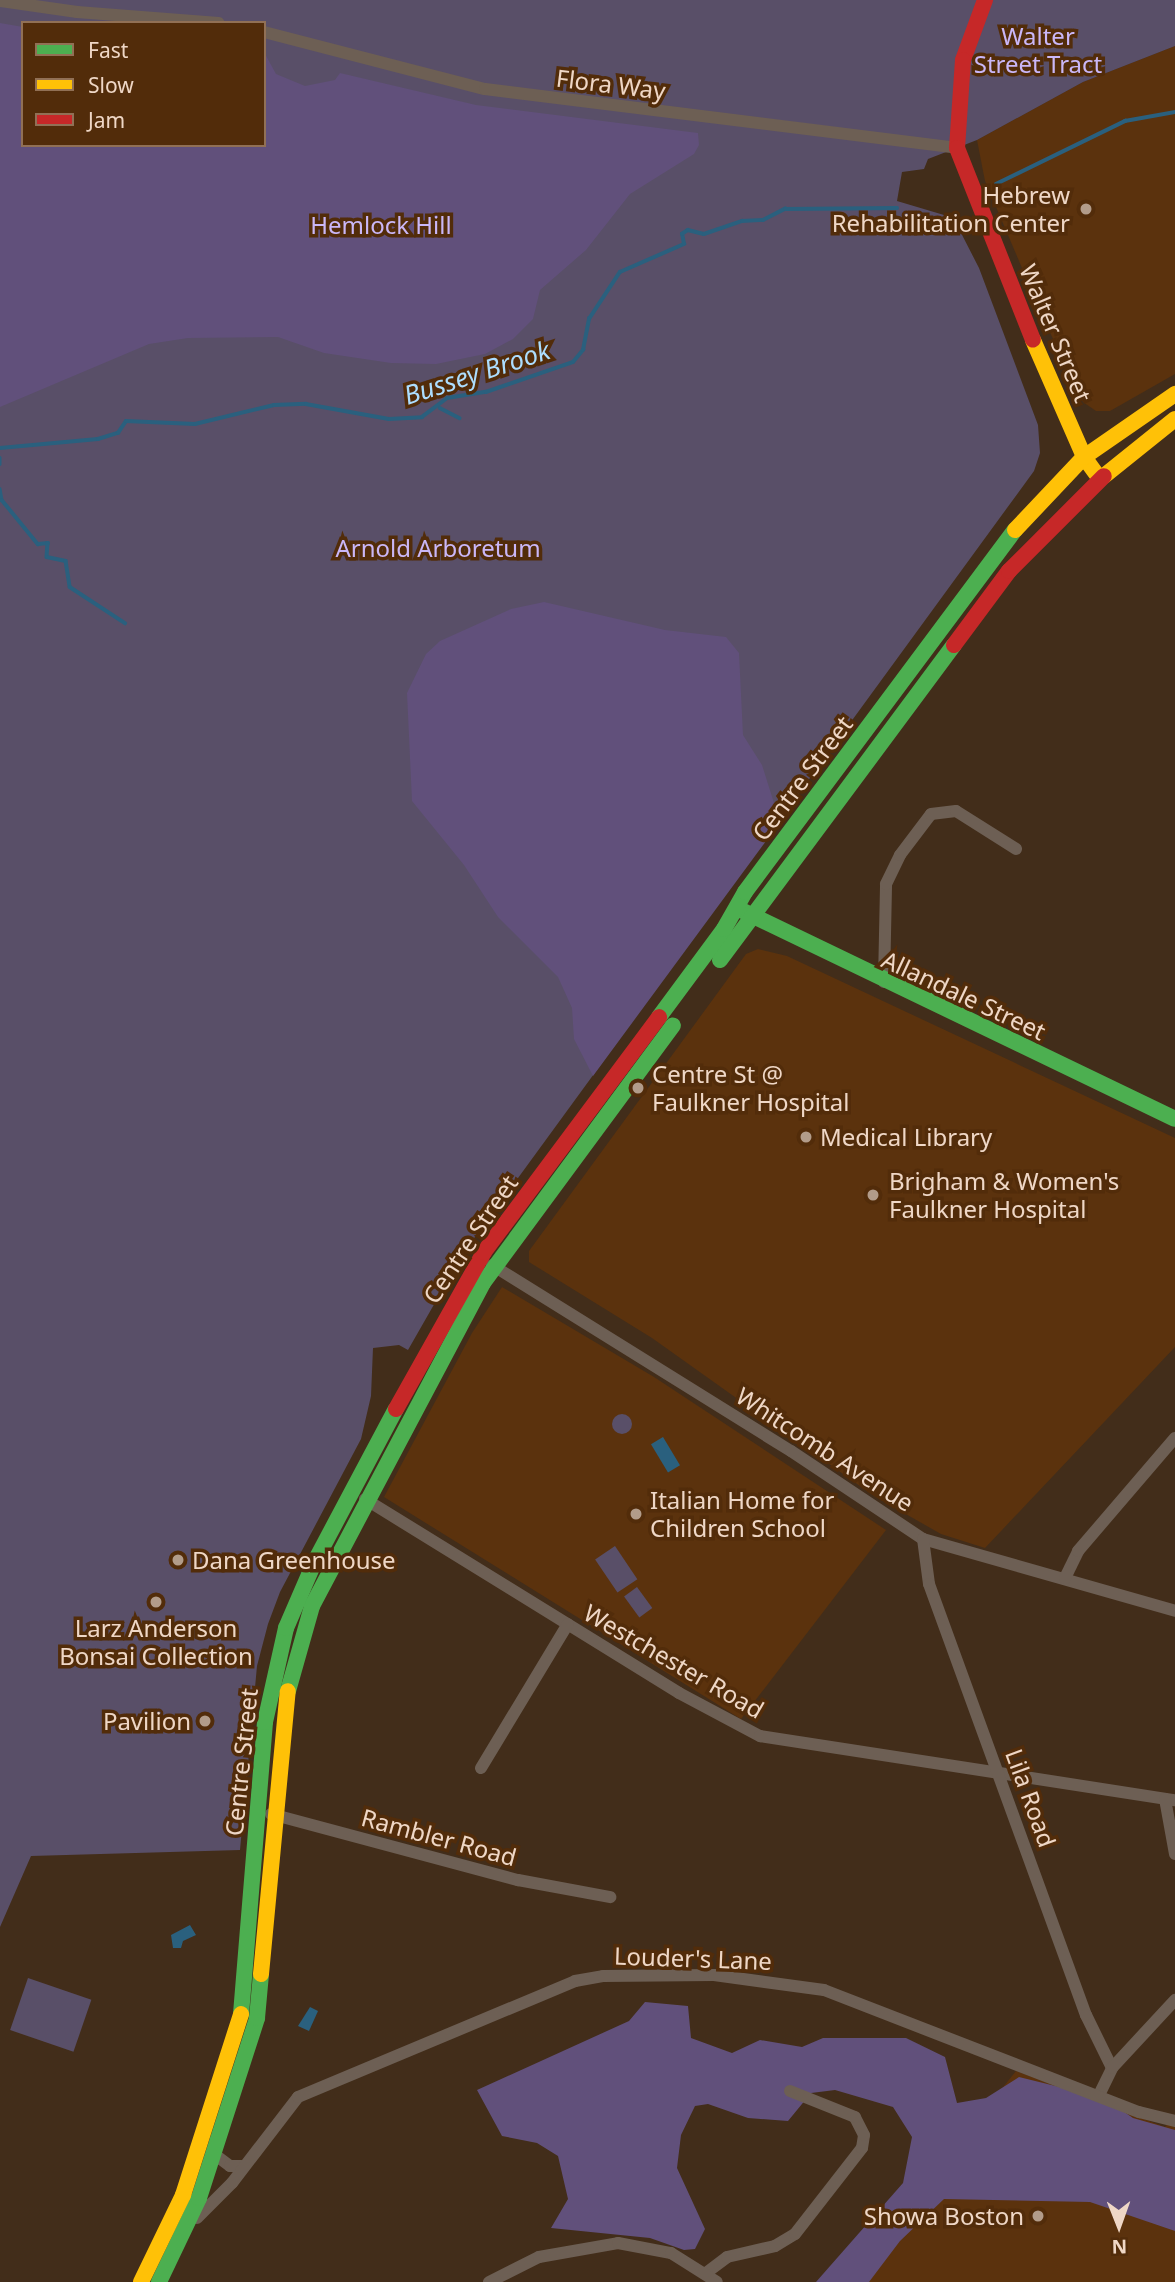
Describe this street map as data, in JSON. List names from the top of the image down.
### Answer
{
  "streets": {
    "main road": ["Walter Street", "Centre Street", "Allandale Street"],
    "street": [
      "Flora Way",
      "Whitcomb Avenue",
      "Westchester Road",
      "Lila Road",
      "Rambler Road",
      "Louder's Lane"
    ]
  },
  "crossings": [
    ["Flora Way", "Walter Street"],
    ["Walter Street", "Centre Street"],
    ["Centre Street", "Allandale Street"],
    ["Centre Street", "Whitcomb Avenue"],
    ["Centre Street", "Westchester Road"],
    ["Centre Street", "Rambler Road"],
    ["Centre Street", "Louder's Lane"],
    ["Whitcomb Avenue", "Lila Road"],
    ["Westchester Road", "Lila Road"]
  ],
  "water": ["Bussey Brook"],
  "parks": ["Walter Street Tract", "Hemlock Hill", "Arnold Arboretum"],
  "places": [
    "Hebrew Rehabilitation Center",
    "Centre St @ Faulkner Hospital",
    "Medical Library",
    "Brigham & Women's Faulkner Hospital",
    "Italian Home for Children School",
    "Dana Greenhouse",
    "Larz Anderson Bonsai Collection",
    "Pavilion",
    "Showa Boston"
  ],
  "legend": ["Fast", "Slow", "Jam"],
  "north": "bottom"
}
